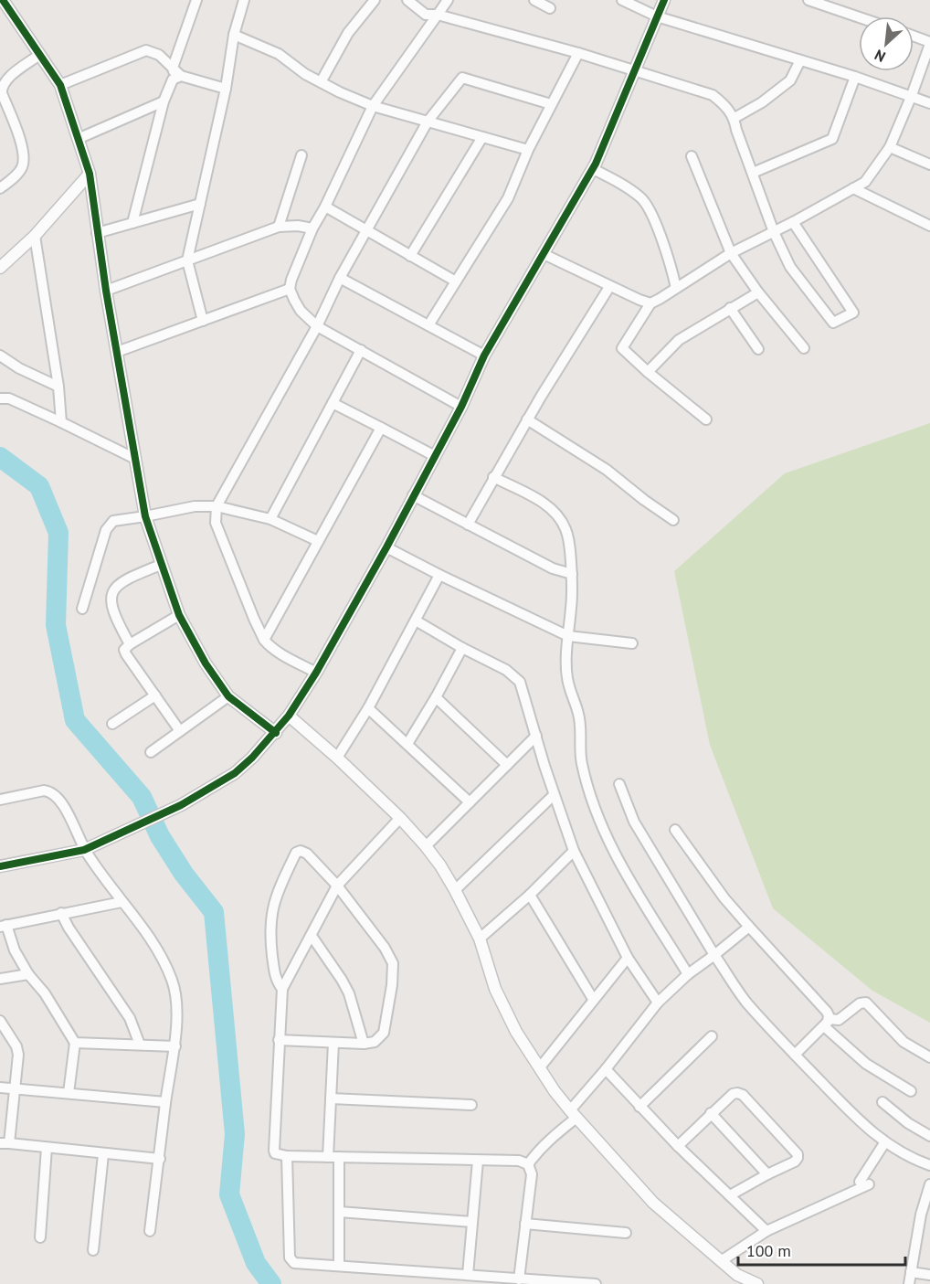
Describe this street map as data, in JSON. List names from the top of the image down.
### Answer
{
  "scale_bar": "100 m",
  "north": "bottom left"
}
